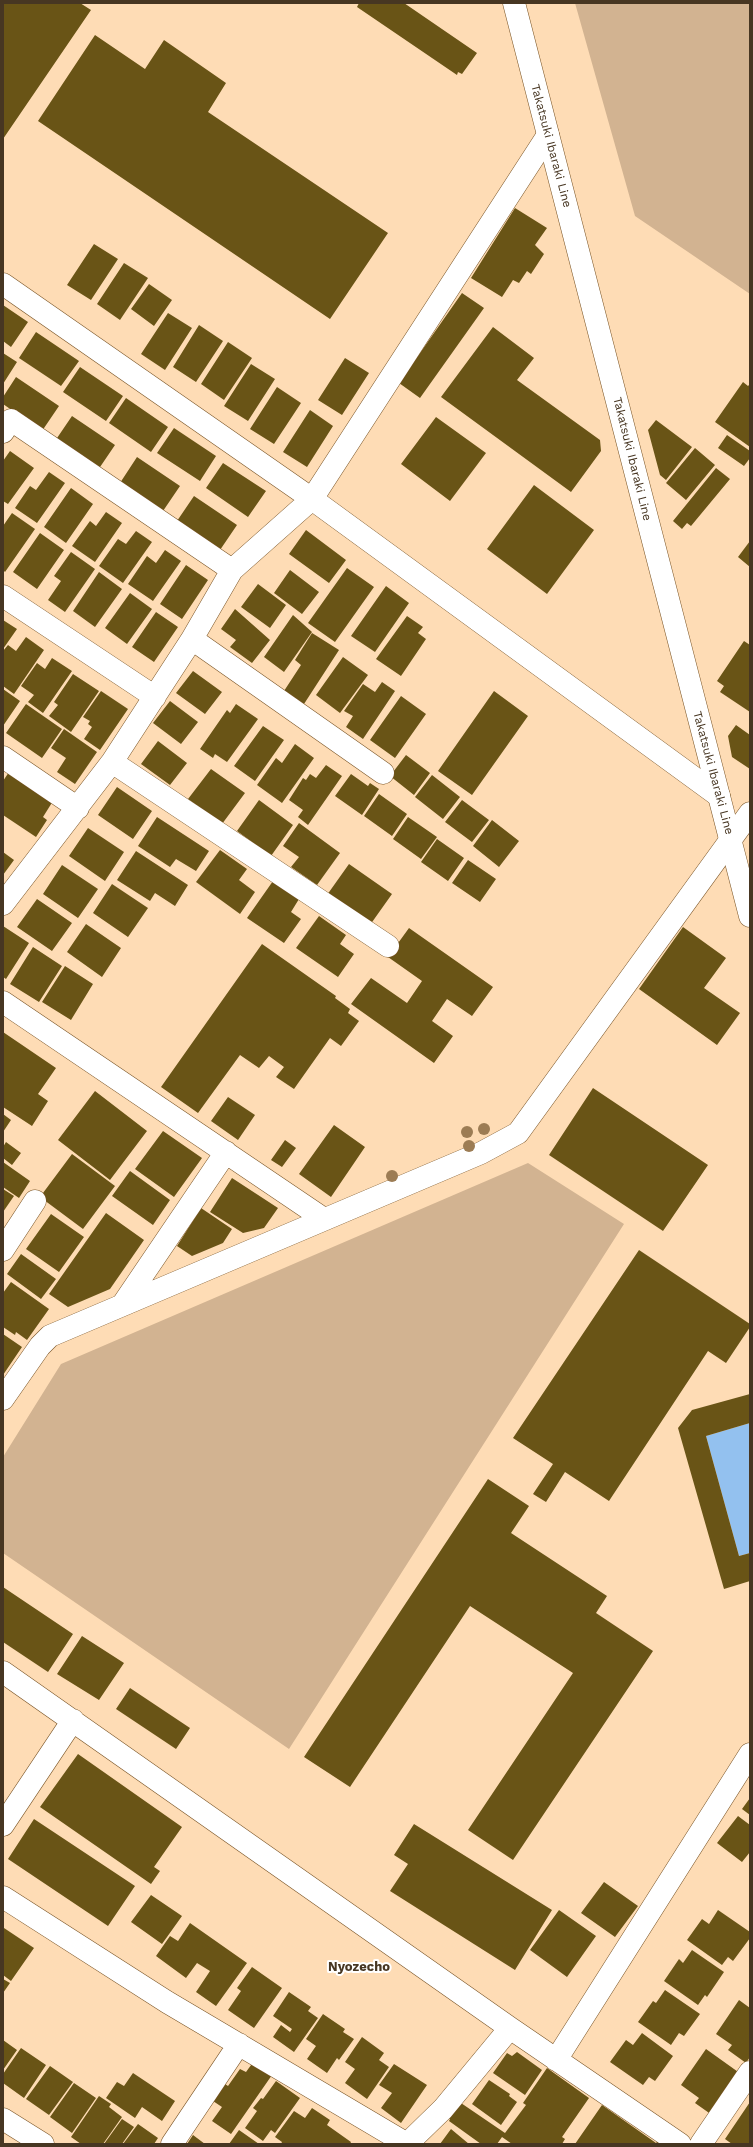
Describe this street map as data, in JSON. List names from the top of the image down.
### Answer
{
  "streets": {
    "street": ["Takatsuki Ibaraki Line"]
  },
  "districts": ["Nyozecho"]
}
